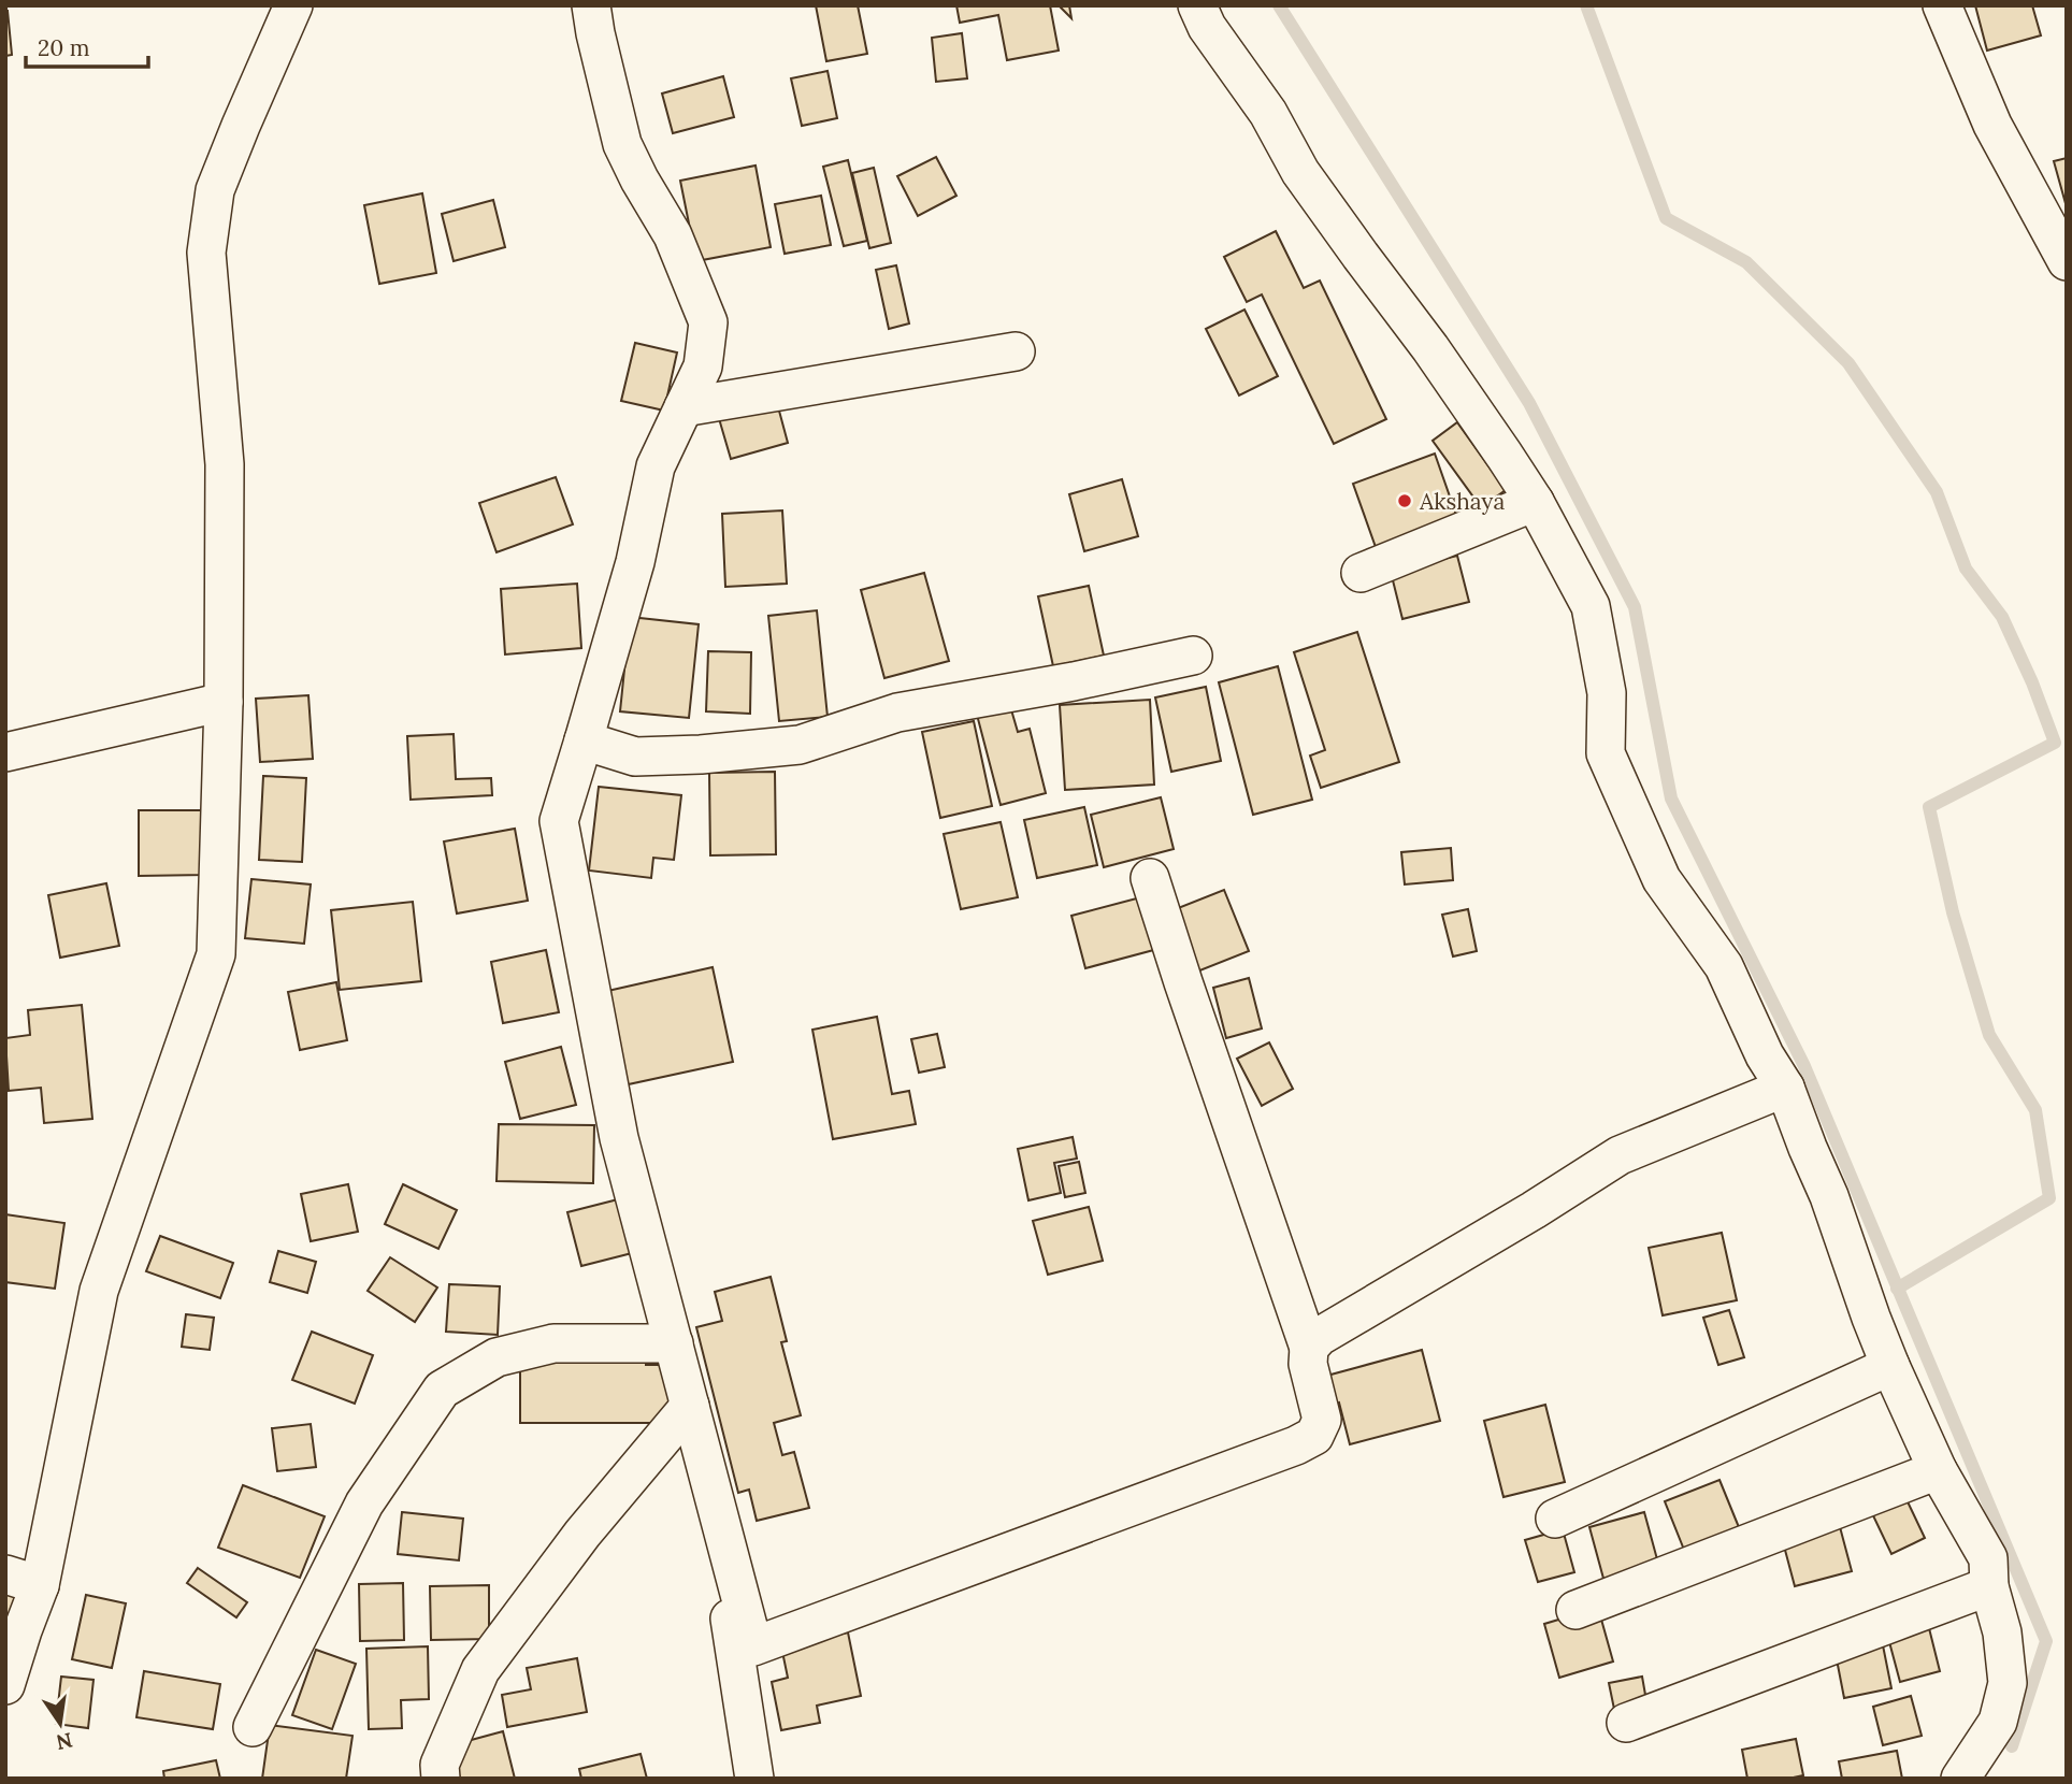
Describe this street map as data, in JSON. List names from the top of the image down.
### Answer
{
  "places": ["Akshaya"],
  "scale_bar": "20 m",
  "north": "bottom"
}
